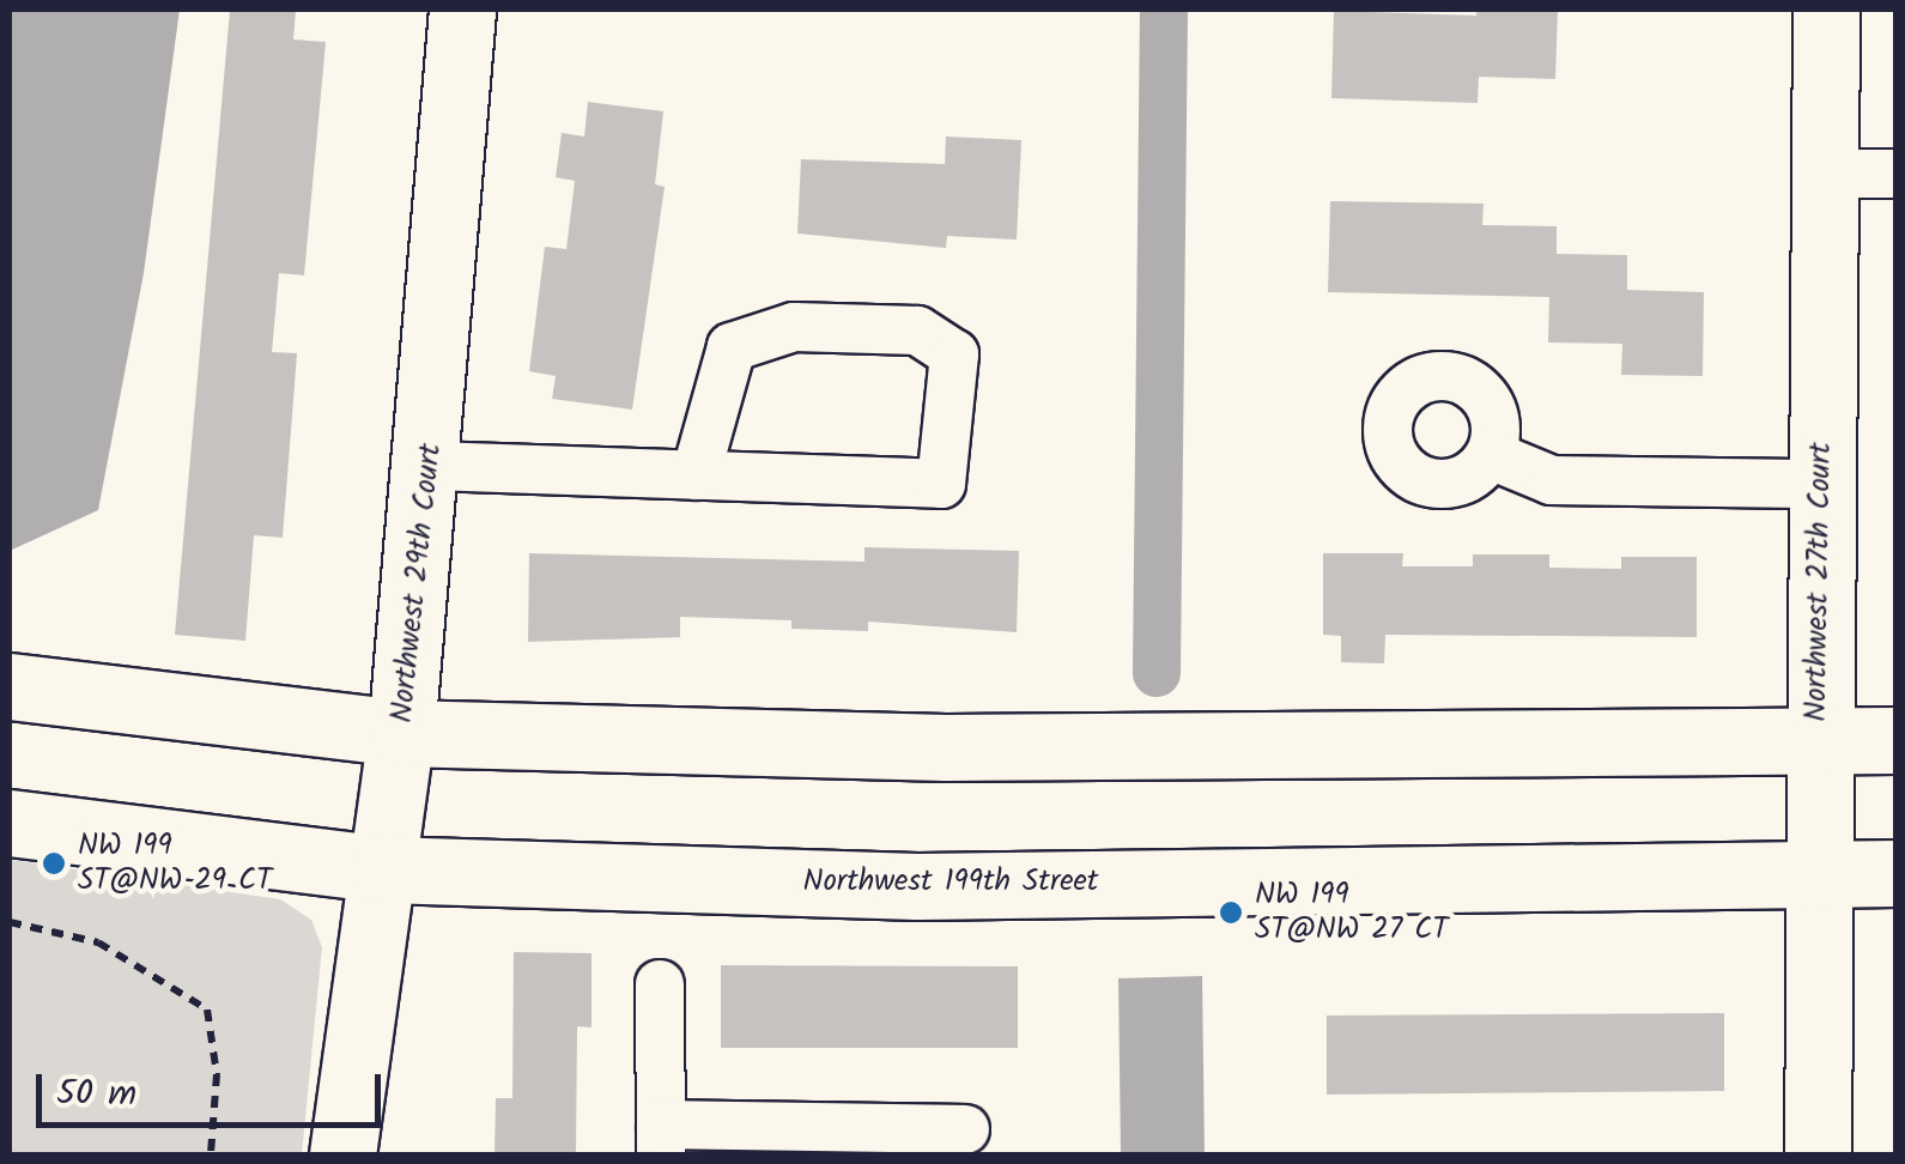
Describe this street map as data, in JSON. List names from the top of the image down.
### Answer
{
  "streets": {
    "main road": ["Northwest 27th Court", "Northwest 29th Court", "Northwest 199th Street"]
  },
  "crossings": [
    ["Northwest 27th Court", "Northwest 199th Street"],
    ["Northwest 29th Court", "Northwest 199th Street"]
  ],
  "places": ["NW 199 ST@NW 29 CT", "NW 199 ST@NW 27 CT"],
  "scale_bar": "50 m"
}
